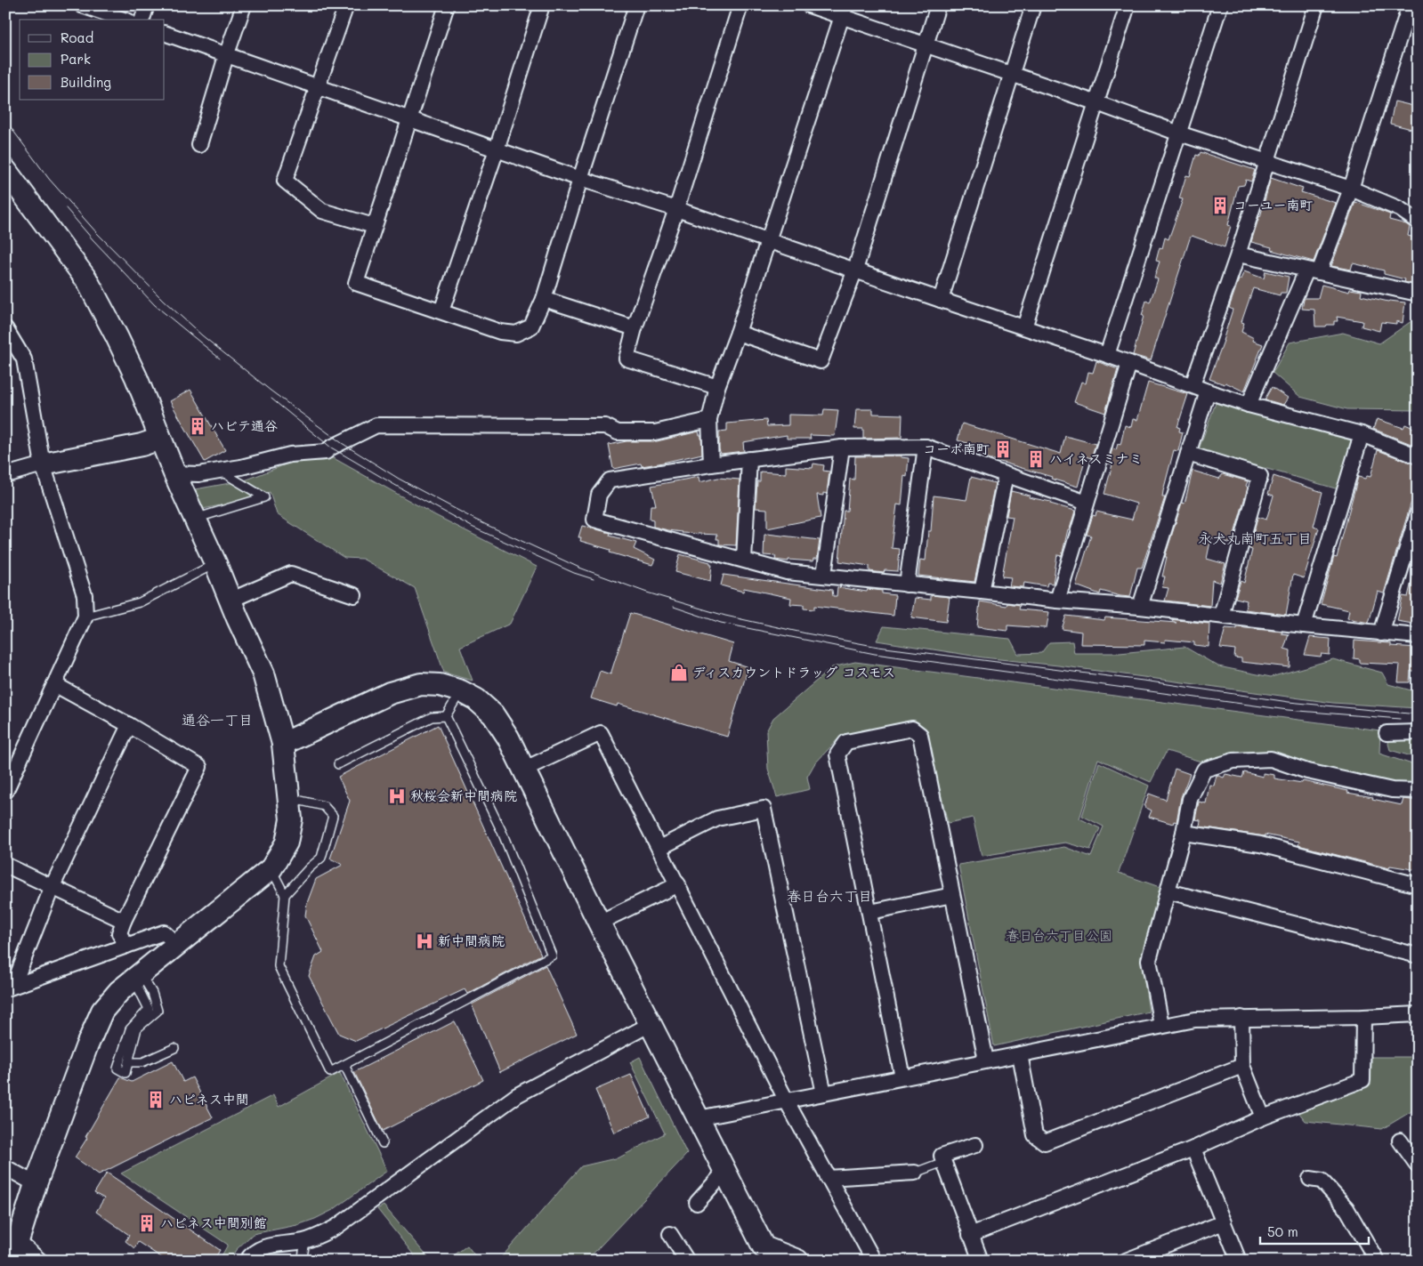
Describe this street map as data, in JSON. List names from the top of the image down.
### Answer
{
  "districts": ["永犬丸南町五丁目", "通谷一丁目", "春日台六丁目"],
  "parks": ["春日台六丁目公園"],
  "places": {
    "building": [
      "コーユー南町",
      "ハビテ通谷",
      "コーポ南町",
      "ハイネスミナミ",
      "ハピネス中間",
      "ハピネス中間別館"
    ],
    "shop": ["ディスカウントドラッグ コスモス"],
    "hospital": ["秋桜会新中間病院", "新中間病院"]
  },
  "legend": ["Road", "Park", "Building"],
  "scale_bar": "50 m"
}
